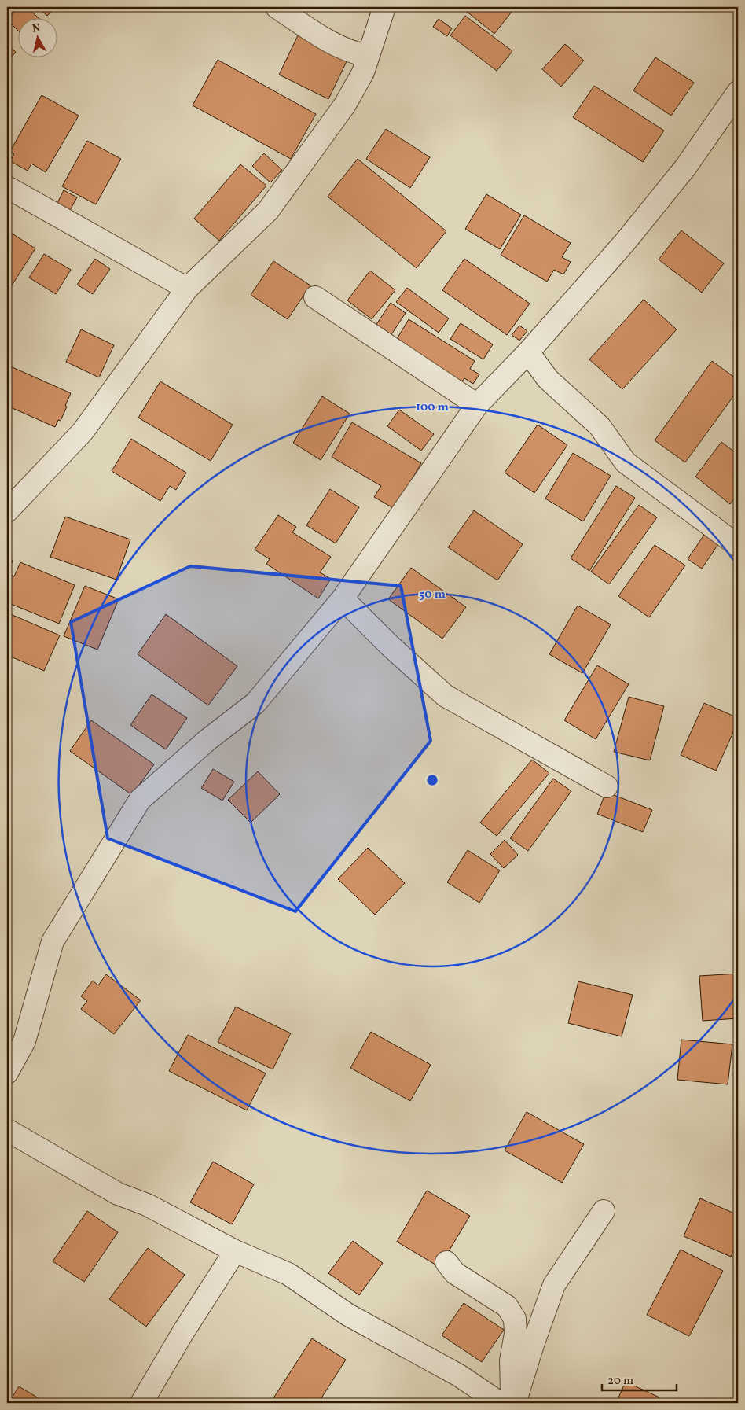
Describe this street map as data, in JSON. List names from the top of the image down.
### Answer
{
  "scale_bar": "20 m",
  "north": "top",
  "rings": ["100 m", "50 m"]
}
